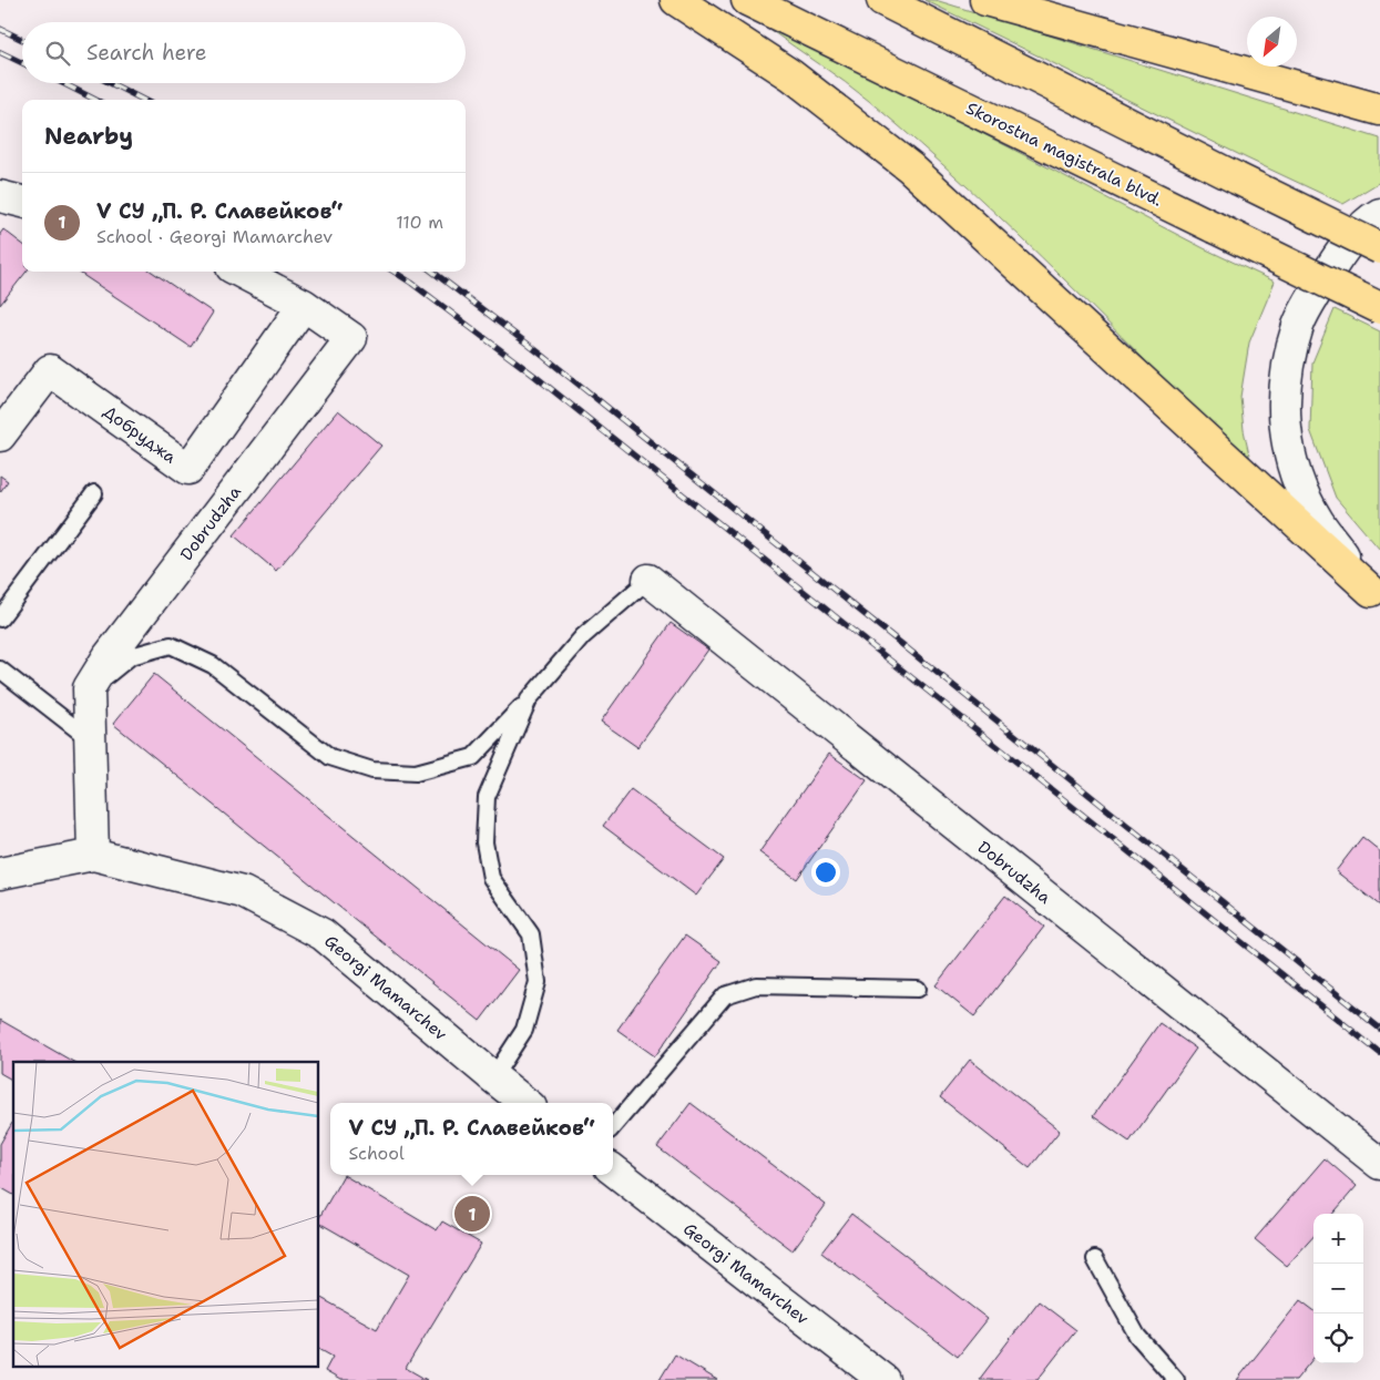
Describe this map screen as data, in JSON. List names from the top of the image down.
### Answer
{
  "streets": {
    "highway": ["Skorostna magistrala blvd."],
    "street": ["Добруджа", "Dobrudzha", "Georgi Mamarchev"]
  },
  "crossings": [
    ["Добруджа", "Dobrudzha"]
  ],
  "north": "bottom left",
  "page": {
    "search": "Search here",
    "heading": "Nearby",
    "list": [
      {
        "mark": "1",
        "name": "V СУ „П. Р. Славейков“",
        "note": "School · Georgi Mamarchev",
        "value": "110 m"
      }
    ],
    "popup": ["V СУ „П. Р. Славейков“", "School"],
    "pins": "1",
    "map_buttons": ["+", "−"]
  }
}
